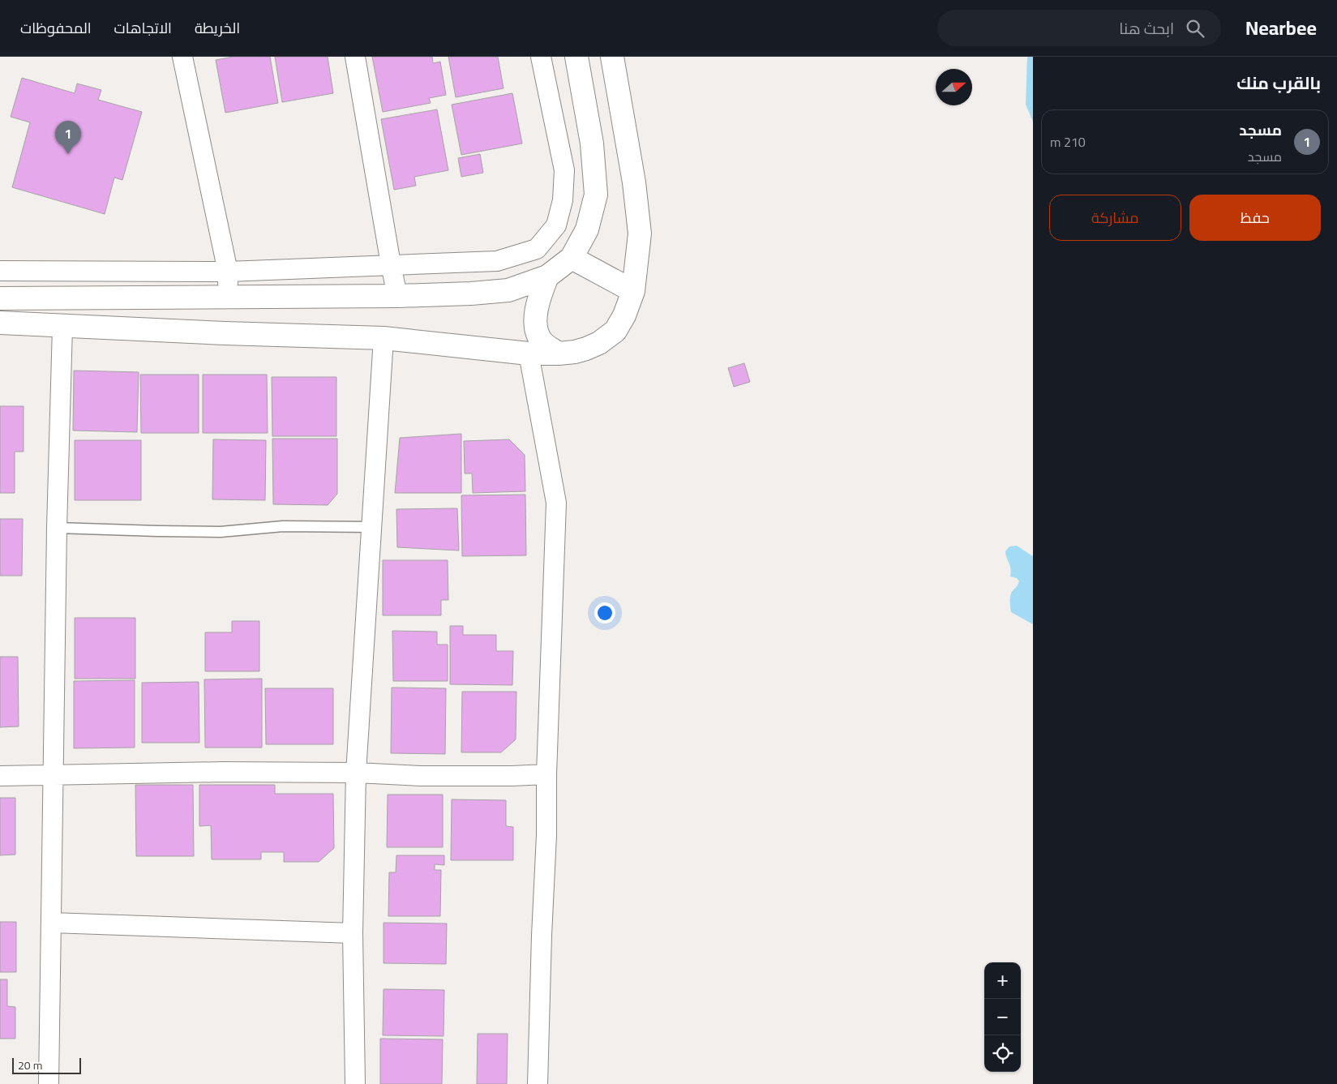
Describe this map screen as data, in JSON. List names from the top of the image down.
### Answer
{
  "scale_bar": "20 m",
  "north": "right",
  "page": {
    "header": "Nearbee",
    "search": "ابحث هنا",
    "nav": ["الخريطة", "الاتجاهات", "المحفوظات"],
    "heading": "بالقرب منك",
    "list": [
      {
        "mark": "1",
        "name": "مسجد",
        "note": "مسجد",
        "value": "210 m"
      }
    ],
    "pins": "1",
    "buttons": ["حفظ", "مشاركة"],
    "map_buttons": ["+", "−"],
    "scale": "20 m"
  }
}
